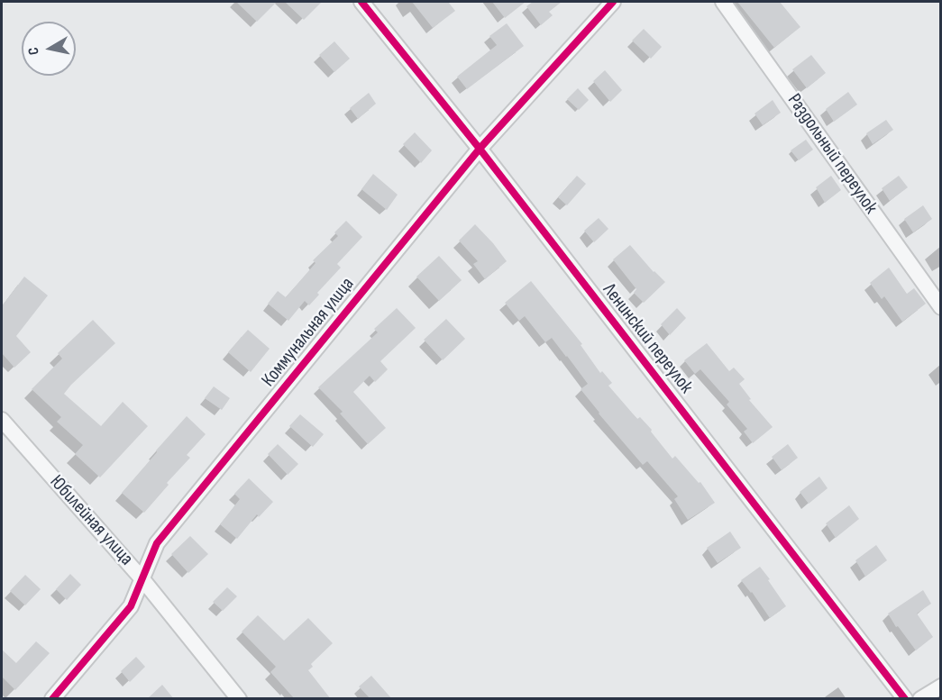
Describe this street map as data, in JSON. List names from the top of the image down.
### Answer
{
  "streets": {
    "street": [
      "Раздольный переулок",
      "Коммунальная улица",
      "Ленинский переулок",
      "Юбилейная улица"
    ]
  },
  "crossings": [
    ["Коммунальная улица", "Ленинский переулок"],
    ["Коммунальная улица", "Юбилейная улица"]
  ],
  "north": "left"
}
